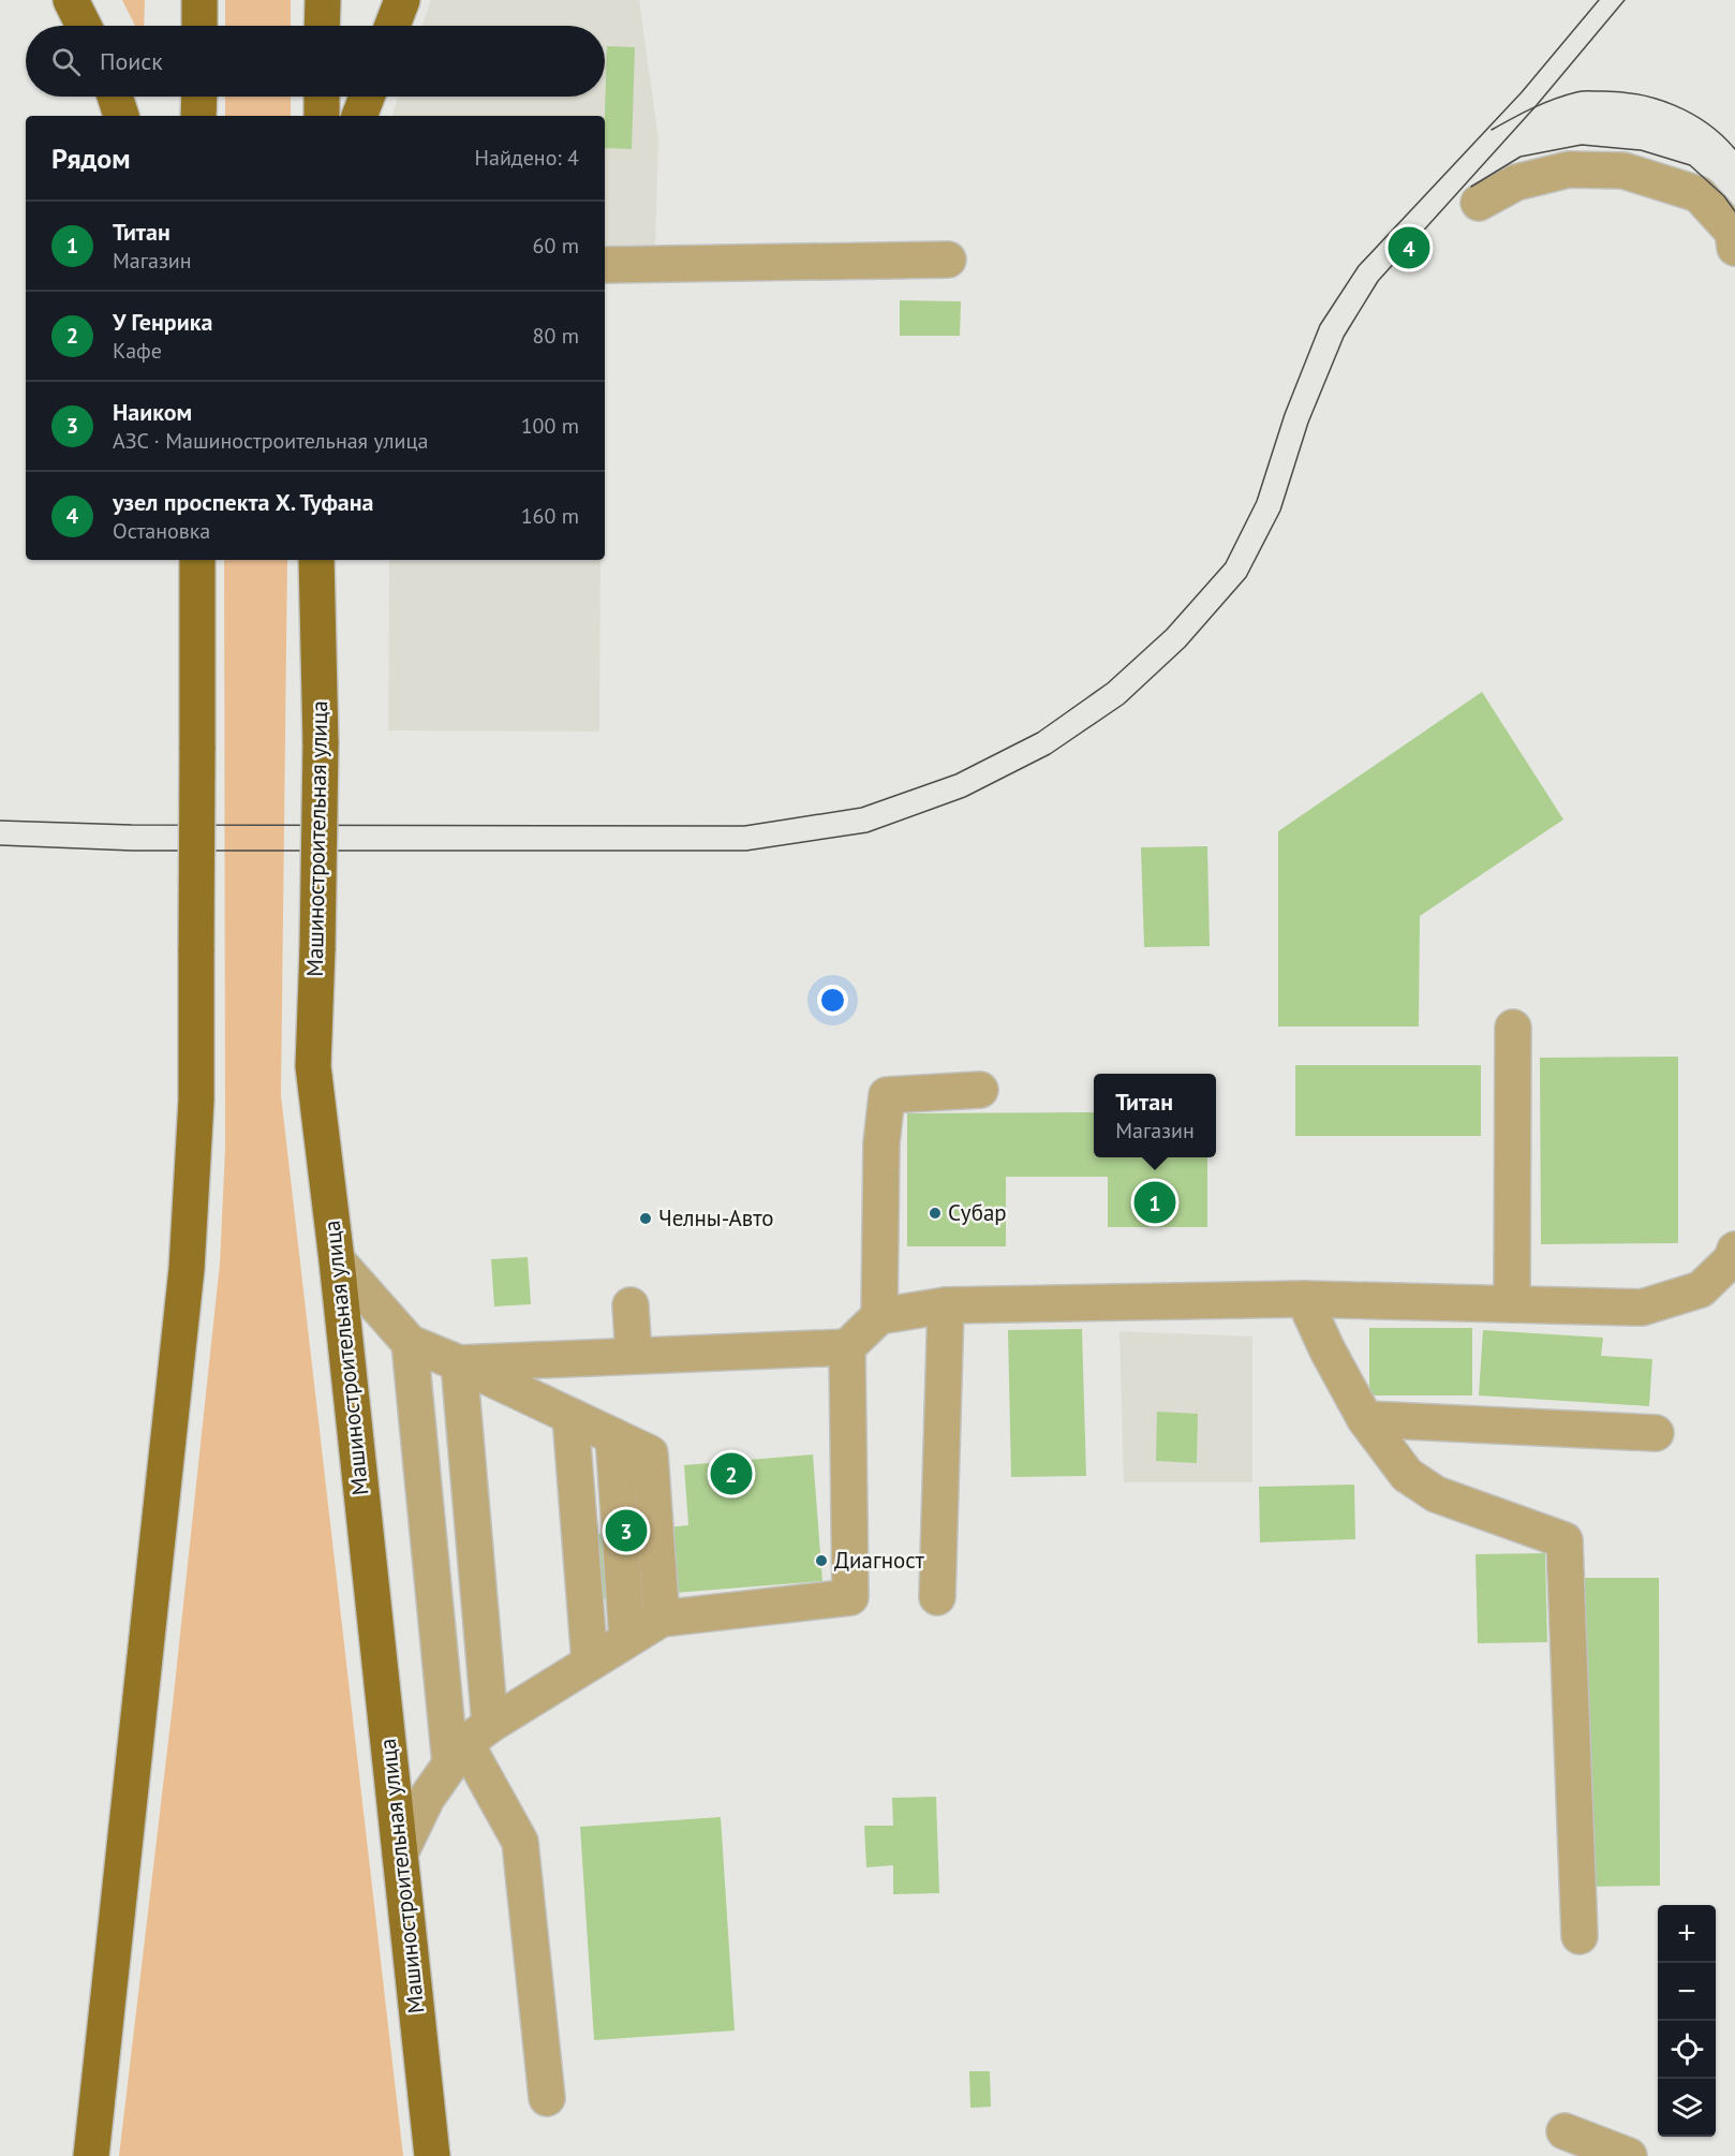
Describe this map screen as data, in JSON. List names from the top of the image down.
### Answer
{
  "streets": {
    "main road": ["Машиностроительная улица"]
  },
  "places": ["Субар", "Челны-Авто", "Диагност"],
  "page": {
    "search": "Поиск",
    "heading": ["Рядом", "Найдено: 4"],
    "list": [
      {
        "mark": "1",
        "name": "Титан",
        "note": "Магазин",
        "value": "60 m"
      },
      {
        "mark": "2",
        "name": "У Генрика",
        "note": "Кафе",
        "value": "80 m"
      },
      {
        "mark": "3",
        "name": "Наиком",
        "note": "АЗС · Машиностроительная улица",
        "value": "100 m"
      },
      {
        "mark": "4",
        "name": "узел проспекта Х. Туфана",
        "note": "Остановка",
        "value": "160 m"
      }
    ],
    "pins": [
      "4",
      "1",
      "2",
      "3"
    ],
    "popup": ["Титан", "Магазин"],
    "map_buttons": ["+", "−"]
  }
}
